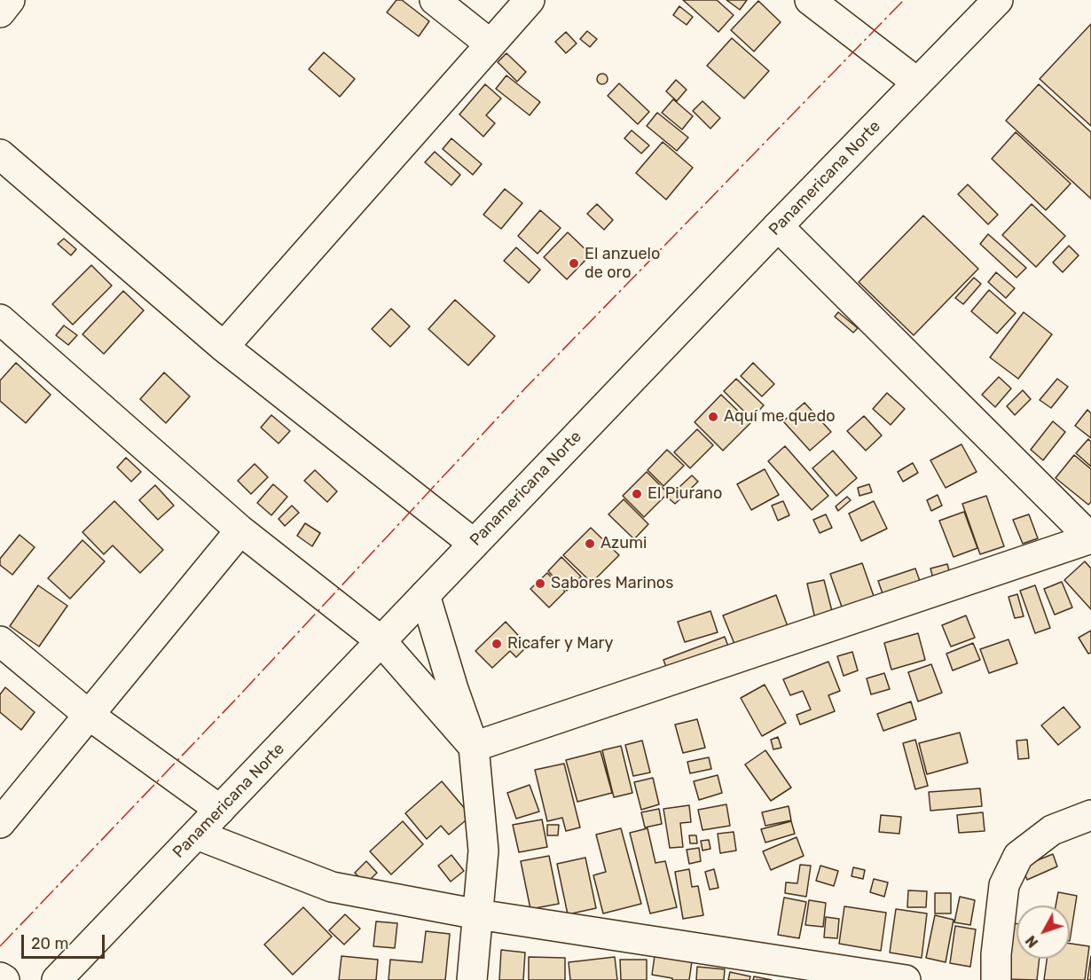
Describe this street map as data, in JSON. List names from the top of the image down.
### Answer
{
  "streets": {
    "main road": ["Panamericana Norte"]
  },
  "places": [
    "El anzuelo de oro",
    "Aquí me quedo",
    "El Piurano",
    "Azumi",
    "Sabores Marinos",
    "Ricafer y Mary"
  ],
  "scale_bar": "20 m",
  "north": "bottom left"
}
